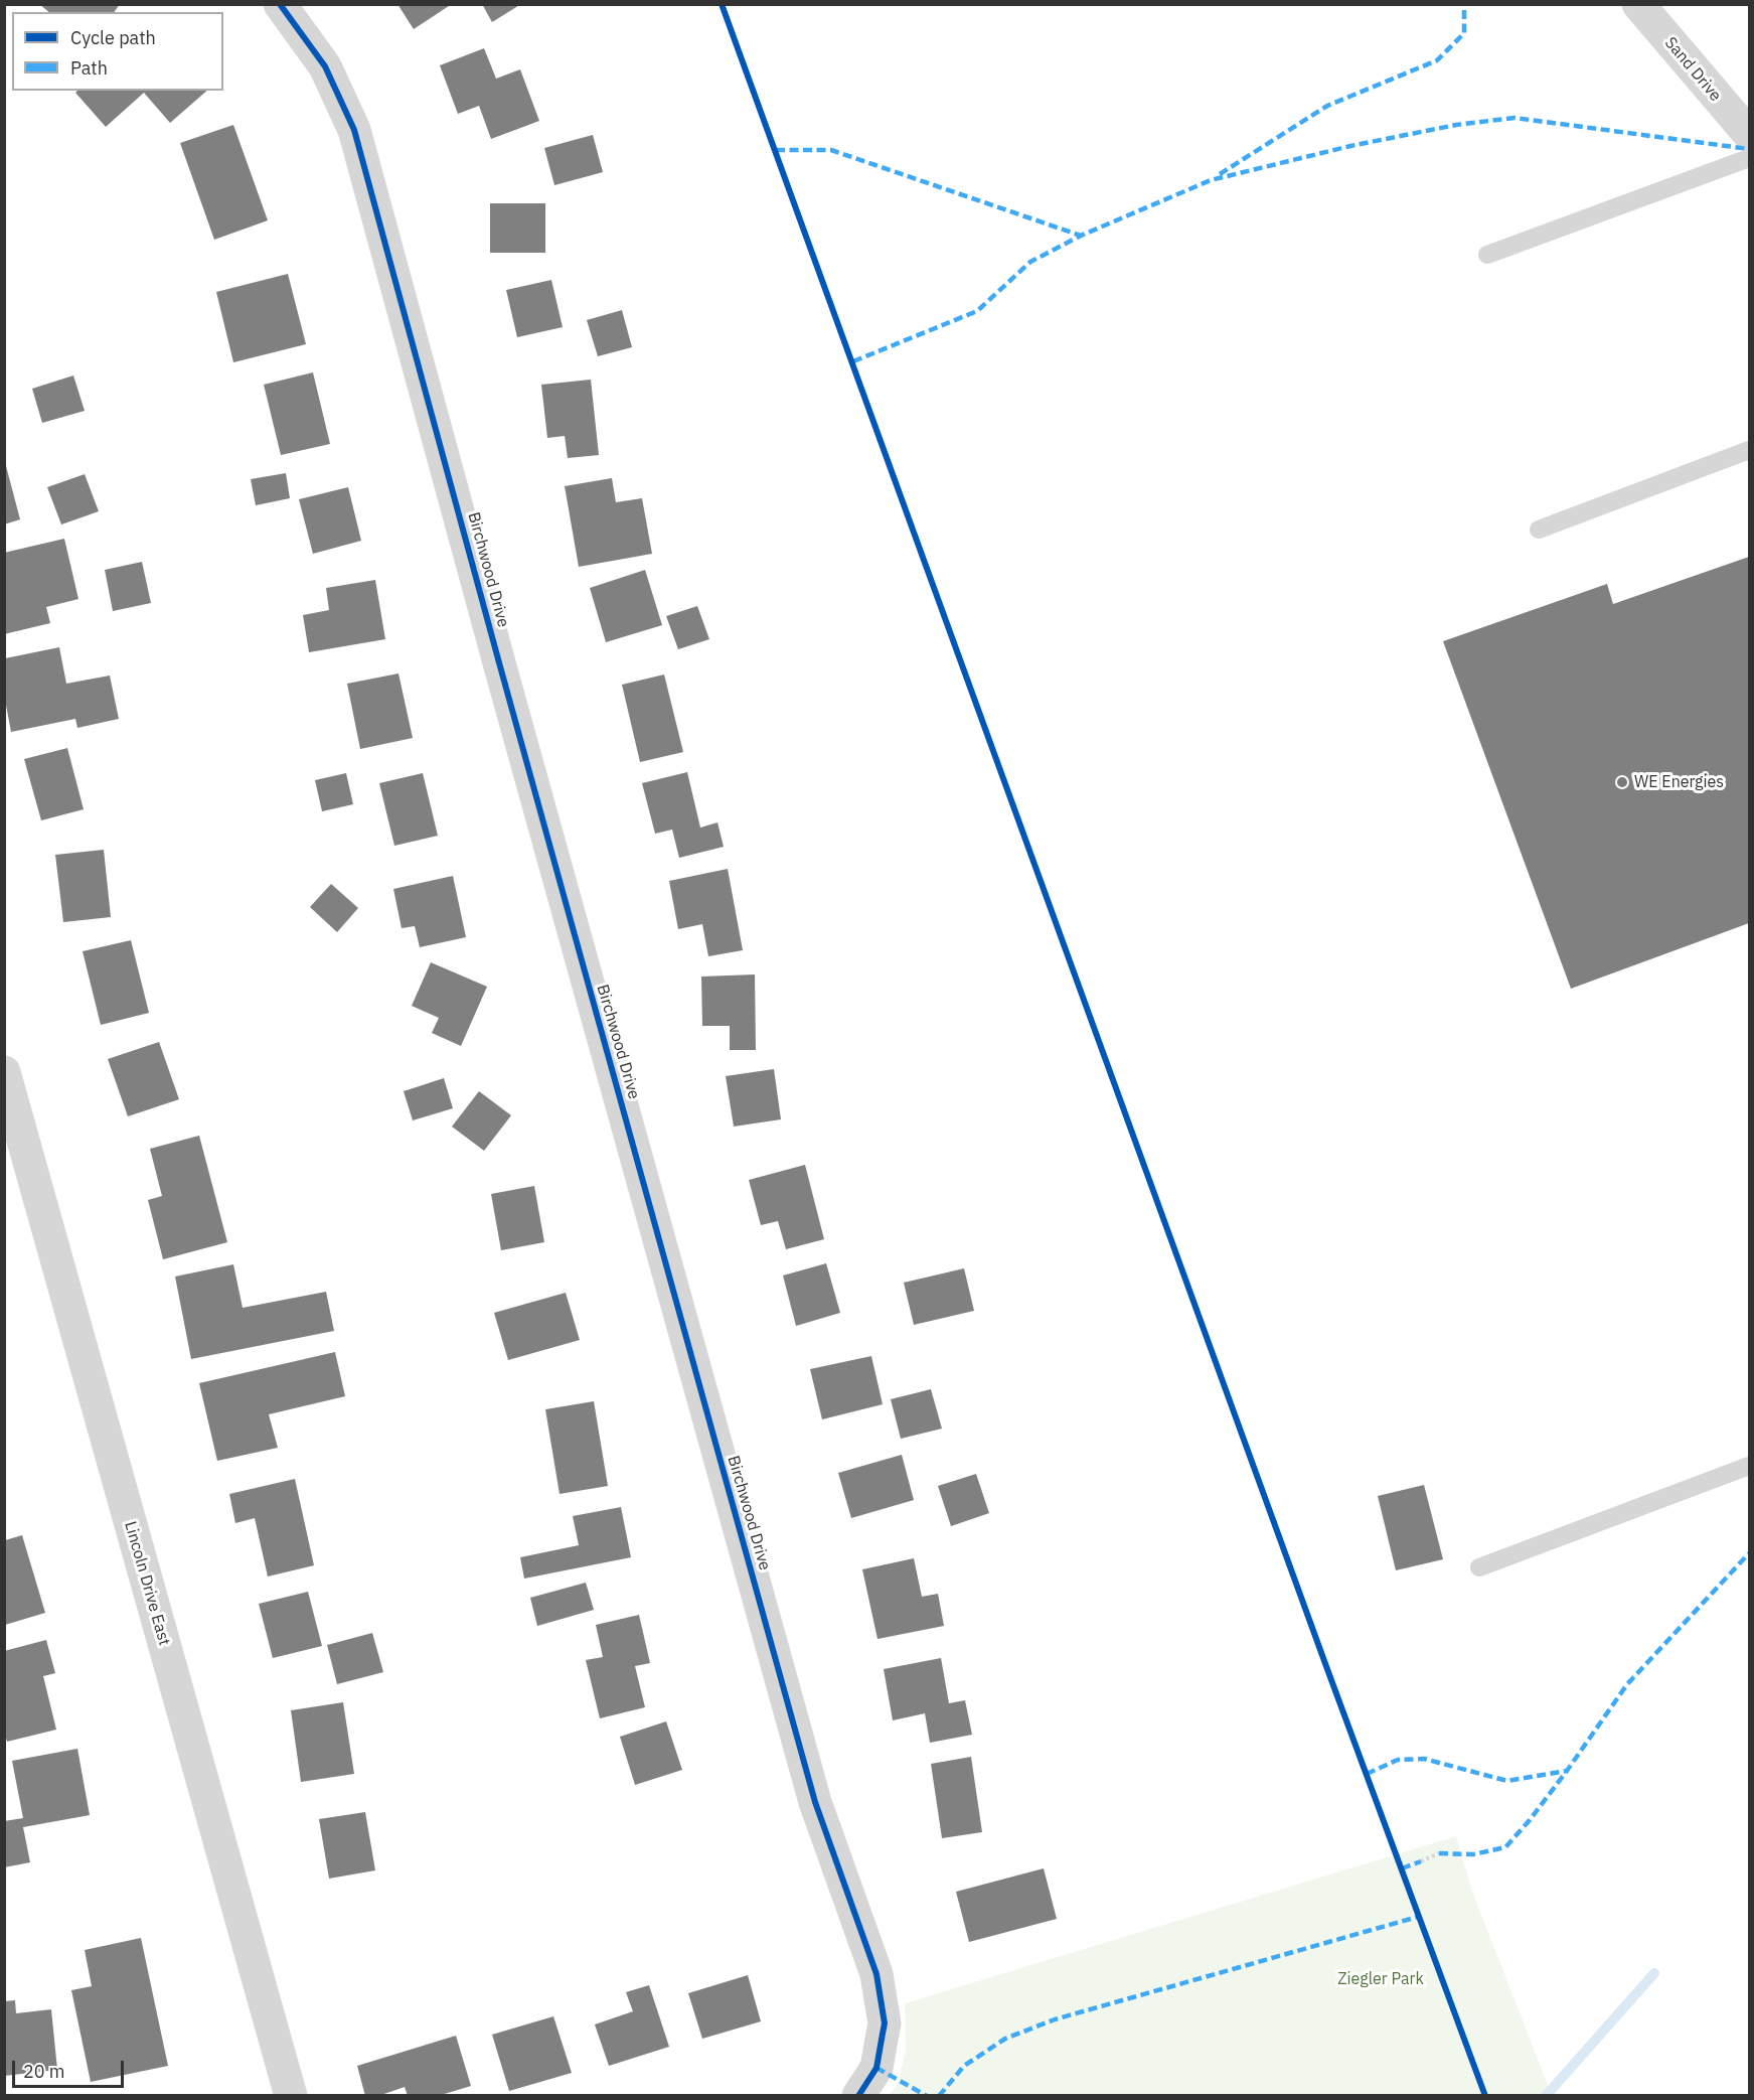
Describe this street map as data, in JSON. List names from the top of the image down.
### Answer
{
  "streets": {
    "street": ["Sand Drive", "Birchwood Drive", "Lincoln Drive East"]
  },
  "parks": ["Ziegler Park"],
  "places": ["WE Energies"],
  "legend": ["Cycle path", "Path"],
  "scale_bar": "20 m"
}
